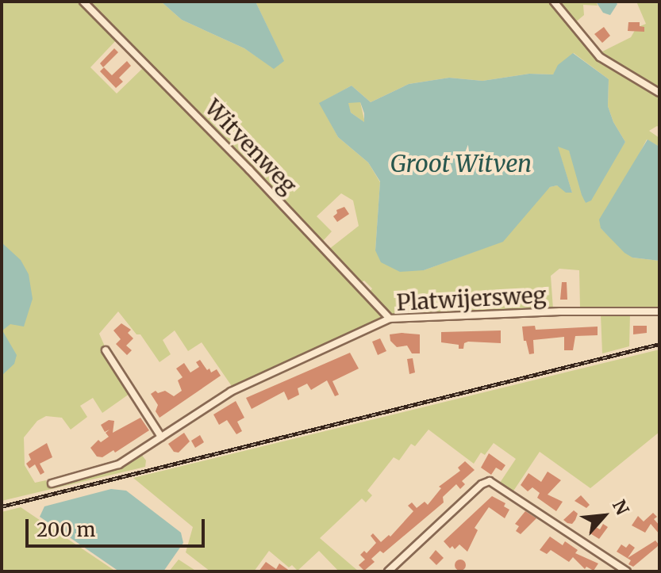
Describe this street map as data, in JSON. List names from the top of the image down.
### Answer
{
  "streets": {
    "street": ["Witvenweg", "Platwijersweg"]
  },
  "crossings": [
    ["Witvenweg", "Platwijersweg"]
  ],
  "water": ["Groot Witven"],
  "scale_bar": "200 m",
  "north": "top right"
}
